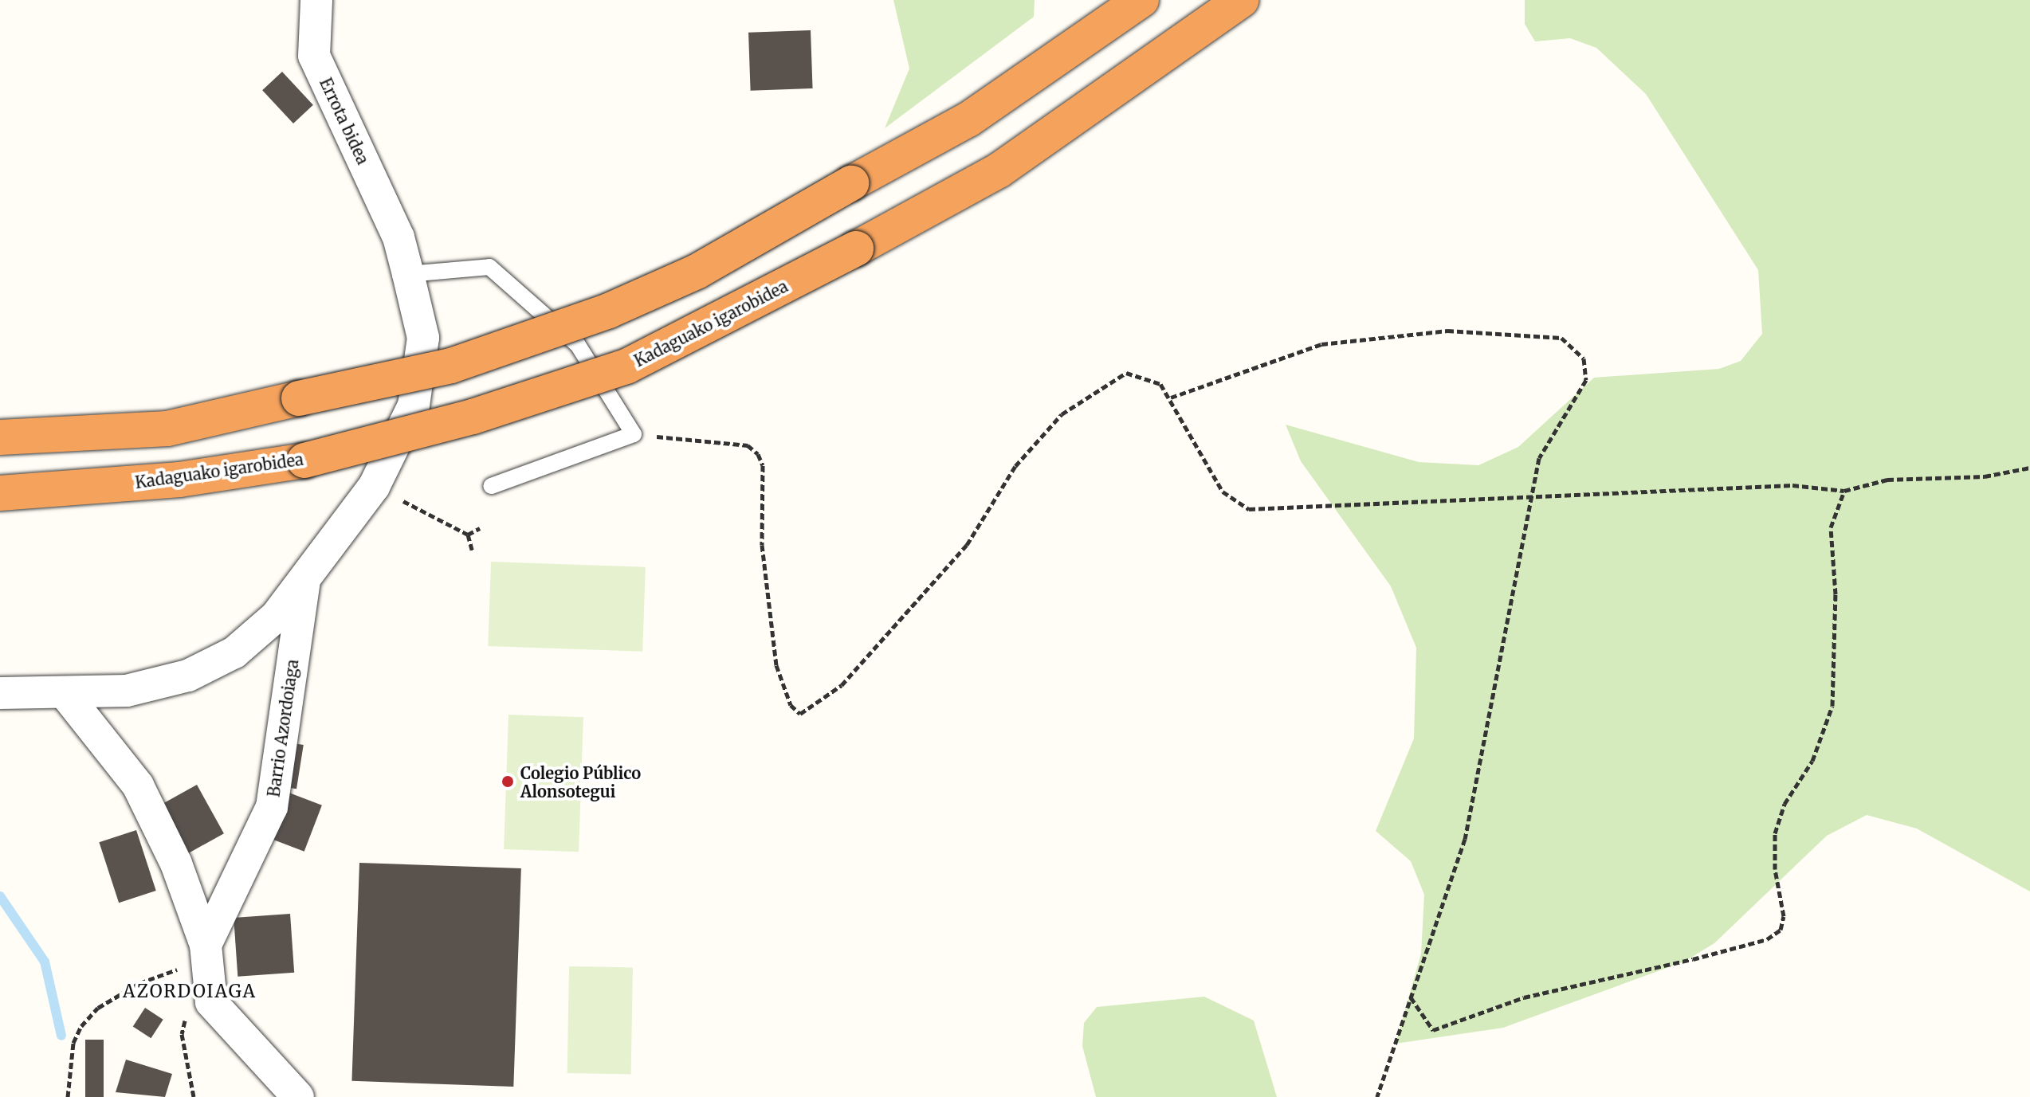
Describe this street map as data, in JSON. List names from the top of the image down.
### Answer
{
  "streets": {
    "highway": ["Kadaguako igarobidea"],
    "street": ["Errota bidea", "Barrio Azordoiaga"]
  },
  "crossings": [
    ["Errota bidea", "Barrio Azordoiaga"]
  ],
  "districts": ["AZORDOIAGA"],
  "places": ["Colegio Público Alonsotegui"]
}
